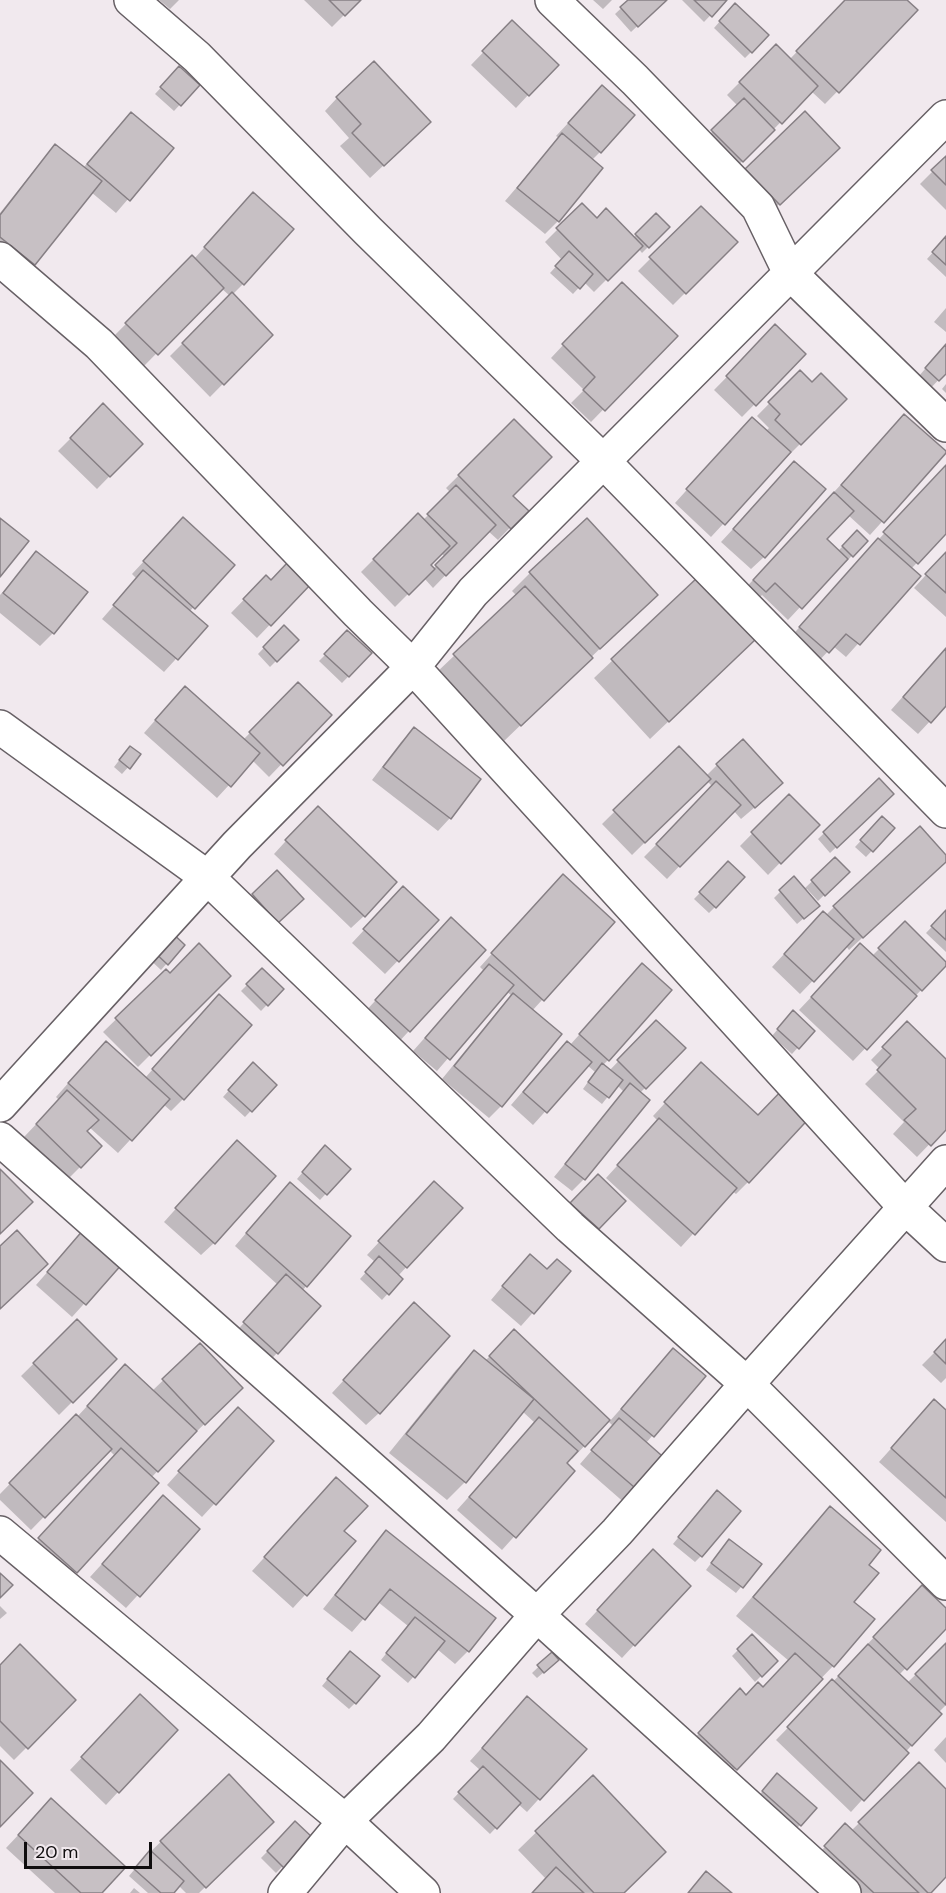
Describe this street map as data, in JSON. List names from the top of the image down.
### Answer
{
  "scale_bar": "20 m"
}
